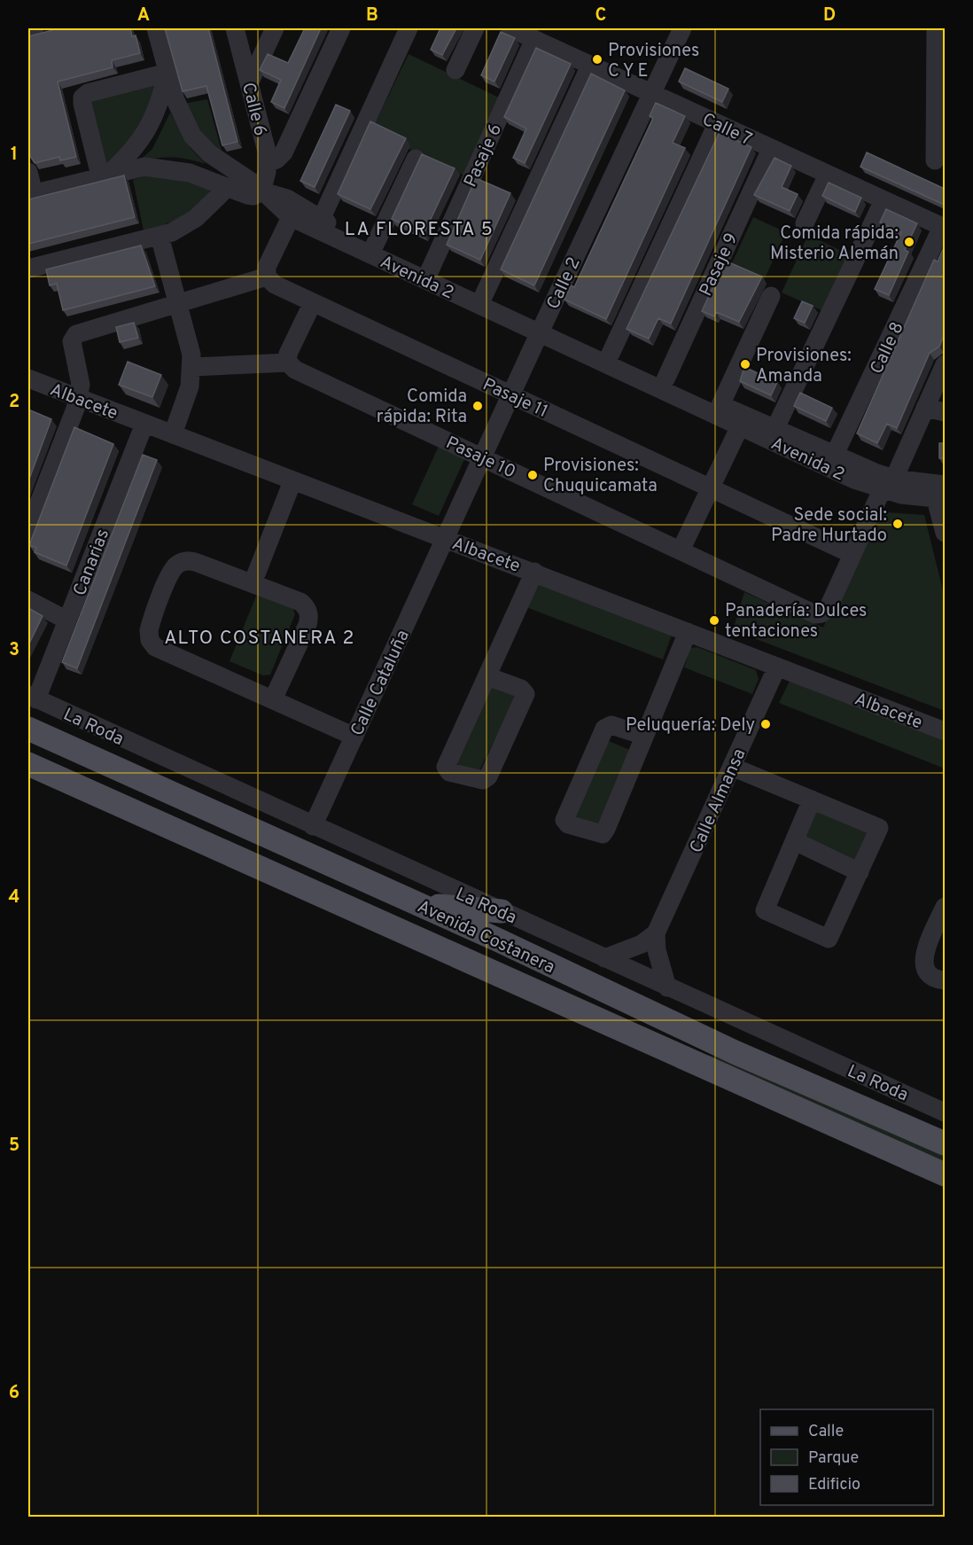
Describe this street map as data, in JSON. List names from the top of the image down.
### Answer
{
  "streets": {
    "main road": ["Avenida Costanera"],
    "street": [
      "Calle 6",
      "Calle 7",
      "Pasaje 6",
      "Pasaje 9",
      "Avenida 2",
      "Calle 2",
      "Calle 8",
      "Pasaje 11",
      "Albacete",
      "Pasaje 10",
      "Canarias",
      "Calle Cataluña",
      "La Roda",
      "Calle Almansa"
    ]
  },
  "crossings": [
    ["Calle 6", "Avenida 2"],
    ["Calle 7", "Pasaje 6"],
    ["Calle 7", "Pasaje 9"],
    ["Calle 7", "Calle 2"],
    ["Calle 7", "Calle 8"],
    ["Pasaje 6", "Avenida 2"],
    ["Pasaje 9", "Avenida 2"],
    ["Avenida 2", "Calle 2"],
    ["Avenida 2", "Calle 8"],
    ["Calle 2", "Pasaje 11"],
    ["Calle 2", "Albacete"],
    ["Calle 2", "Pasaje 10"],
    ["Calle 2", "Calle Cataluña"],
    ["Pasaje 11", "Pasaje 10"],
    ["Albacete", "Canarias"],
    ["Albacete", "Calle Cataluña"],
    ["Albacete", "Calle Almansa"],
    ["Canarias", "La Roda"],
    ["Calle Cataluña", "La Roda"]
  ],
  "districts": ["LA FLORESTA 5", "ALTO COSTANERA 2"],
  "places": [
    "Provisiones C Y E",
    "Comida rápida: Misterio Alemán",
    "Provisiones: Amanda",
    "Comida rápida: Rita",
    "Provisiones: Chuquicamata",
    "Sede social: Padre Hurtado",
    "Panadería: Dulces tentaciones",
    "Peluquería: Dely"
  ],
  "legend": ["Calle", "Parque", "Edificio"],
  "grid": {
    "columns": [
      "A",
      "B",
      "C",
      "D"
    ],
    "rows": [
      "1",
      "2",
      "3",
      "4",
      "5",
      "6"
    ]
  }
}
